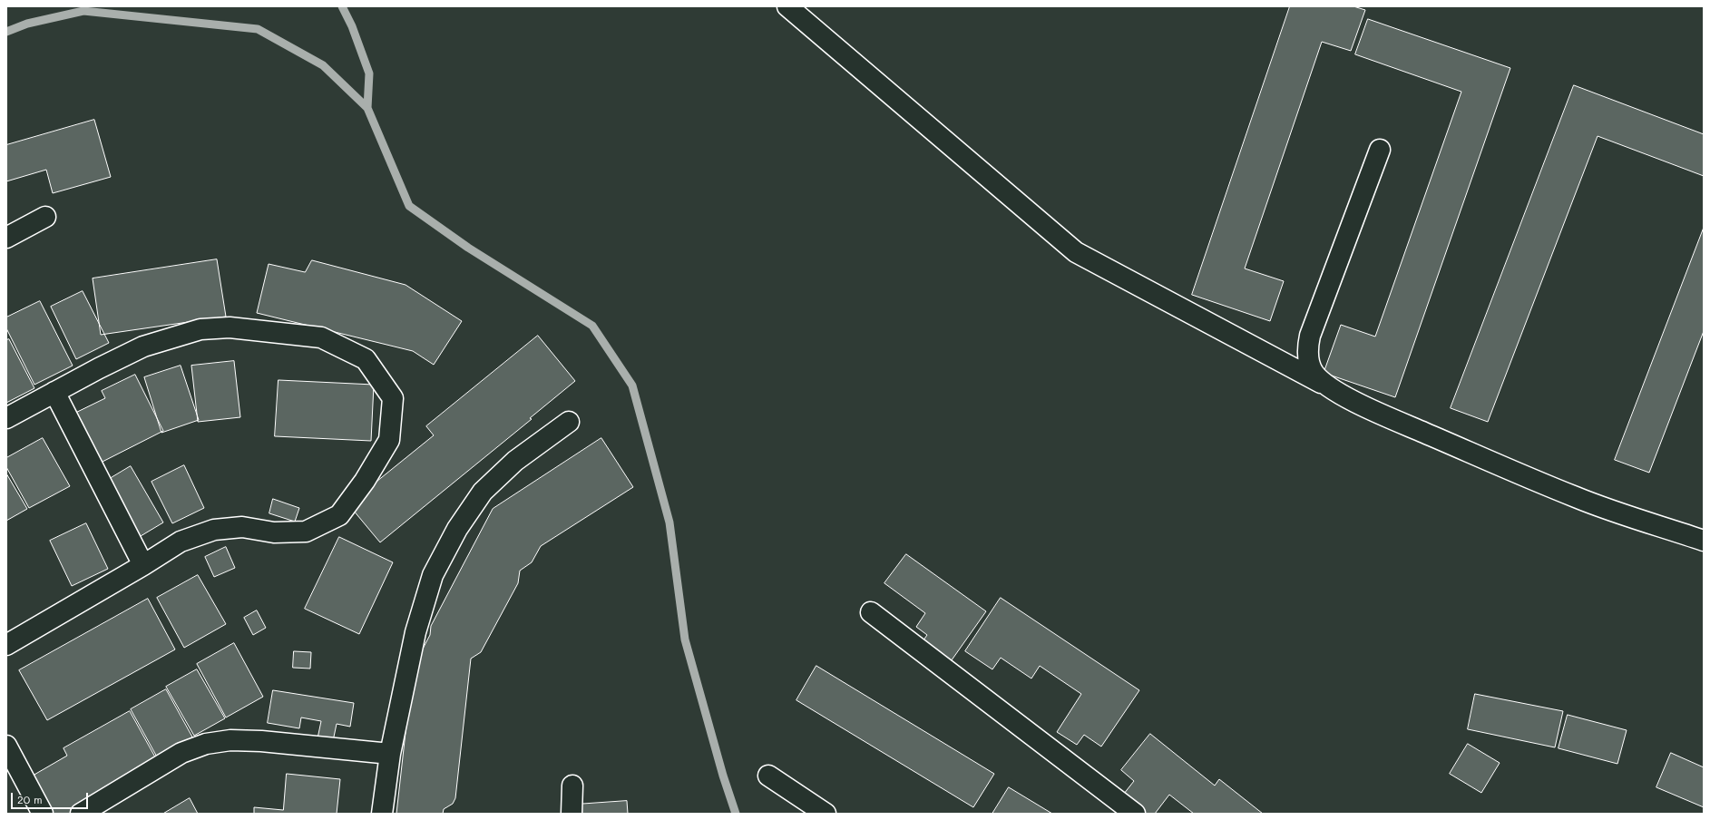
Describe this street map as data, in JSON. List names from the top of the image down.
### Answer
{
  "scale_bar": "20 m"
}
